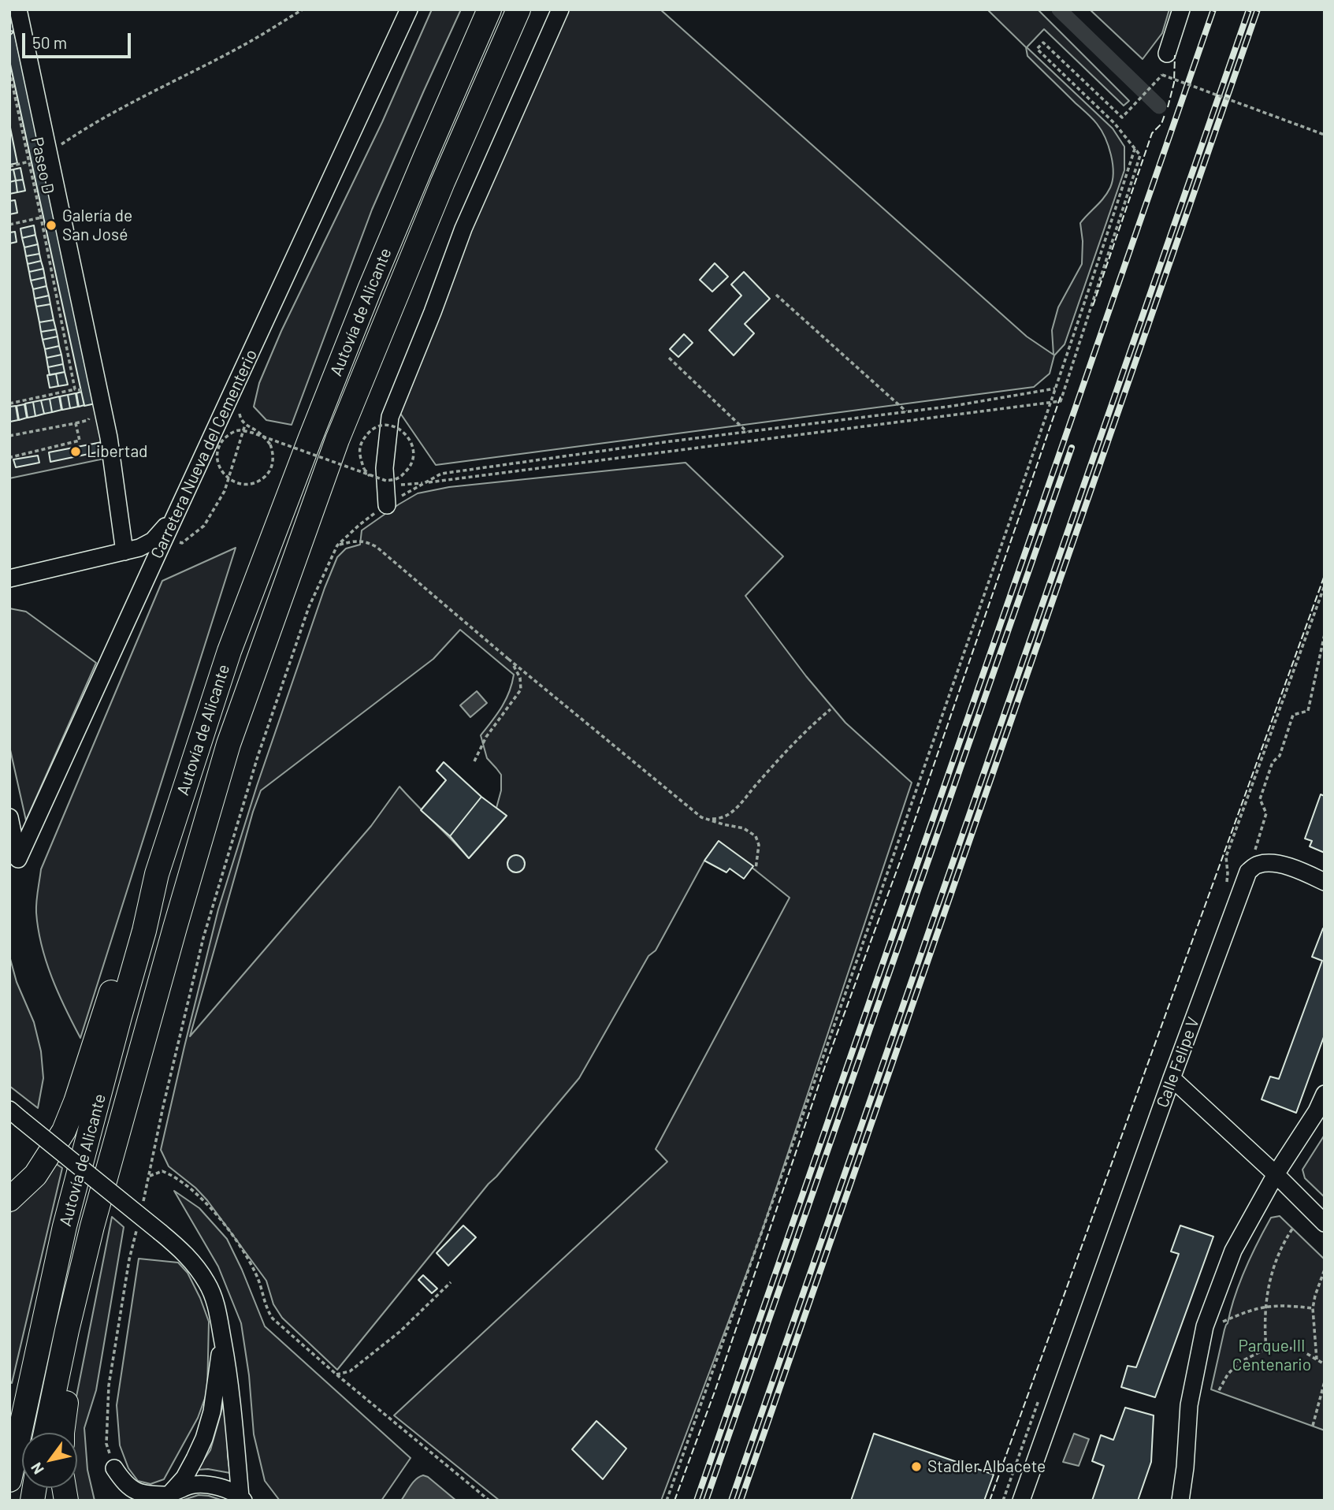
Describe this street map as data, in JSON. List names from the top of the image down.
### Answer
{
  "streets": {
    "highway": ["Autovía de Alicante"],
    "street": ["Carretera Nueva del Cementerio", "Calle Felipe V"],
    "path": ["Paseo D"]
  },
  "parks": ["Parque III Centenario"],
  "places": ["Galería de San José", "Libertad", "Stadler Albacete"],
  "scale_bar": "50 m",
  "north": "bottom left"
}
